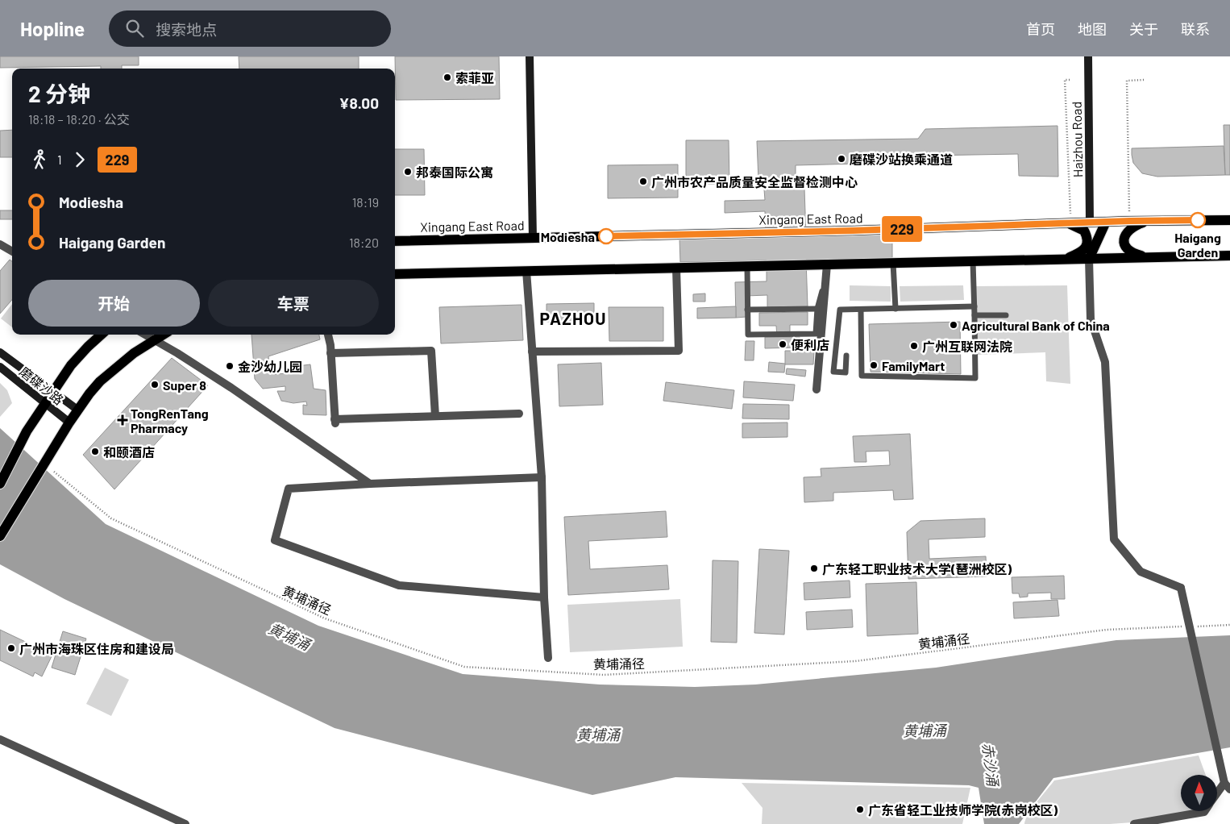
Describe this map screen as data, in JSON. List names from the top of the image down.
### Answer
{
  "streets": {
    "main road": ["Xingang East Road"],
    "street": ["Haizhou Road", "磨碟沙路"],
    "path": ["黄埔涌径"]
  },
  "crossings": [
    ["Haizhou Road", "Xingang East Road"]
  ],
  "districts": ["PAZHOU"],
  "water": ["黄埔涌", "赤沙涌"],
  "places": {
    "other": [
      "索菲亚",
      "磨碟沙站换乘通道",
      "邦泰国际公寓",
      "广州市农产品质量安全监督检测中心",
      "Haigang Garden",
      "Modiesha",
      "Agricultural Bank of China",
      "便利店",
      "广州互联网法院",
      "FamilyMart",
      "金沙幼儿园",
      "Super 8",
      "和颐酒店",
      "广东轻工职业技术大学(琶洲校区)",
      "广州市海珠区住房和建设局",
      "广东省轻工业技师学院(赤岗校区)"
    ],
    "health": ["TongRenTang Pharmacy"]
  },
  "lines": ["bus line 229"],
  "north": "top",
  "page": {
    "header": "Hopline",
    "search": "搜索地点",
    "nav": [
      "首页",
      "地图",
      "关于",
      "联系"
    ],
    "on_map": "229",
    "heading": ["2 分钟", "18:18 – 18:20 · 公交", "¥8.00"],
    "legs": ["1", "229"],
    "list": [
      {
        "name": "Modiesha",
        "value": "18:19"
      },
      {
        "name": "Haigang Garden",
        "value": "18:20"
      }
    ],
    "buttons": ["开始", "车票"]
  }
}
